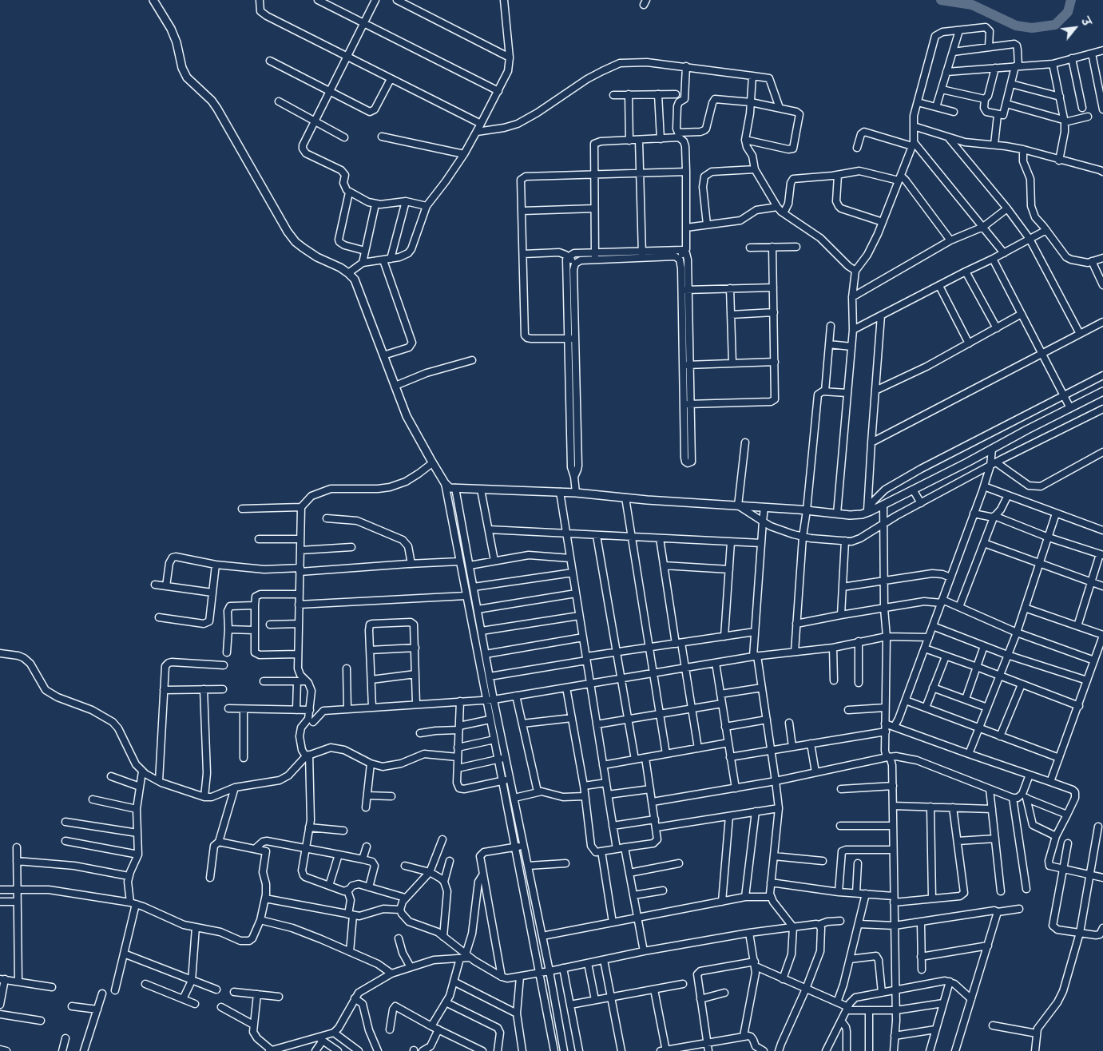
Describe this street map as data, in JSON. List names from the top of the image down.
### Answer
{
  "north": "top right"
}
